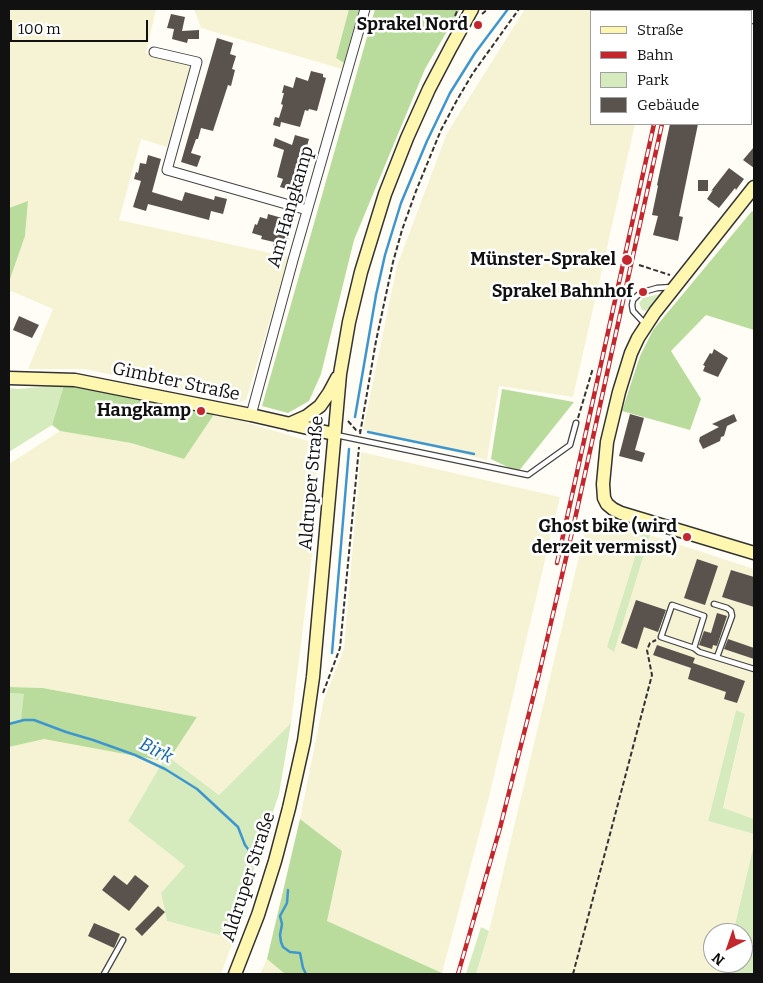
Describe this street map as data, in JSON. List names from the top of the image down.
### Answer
{
  "streets": {
    "main road": ["Gimbter Straße", "Aldruper Straße"],
    "street": ["Am Hangkamp"]
  },
  "crossings": [
    ["Am Hangkamp", "Gimbter Straße"],
    ["Gimbter Straße", "Aldruper Straße"]
  ],
  "water": ["Birk"],
  "places": [
    "Sprakel Nord",
    "Münster-Sprakel",
    "Sprakel Bahnhof",
    "Hangkamp",
    "Ghost bike (wird derzeit vermisst)"
  ],
  "legend": [
    "Straße",
    "Bahn",
    "Park",
    "Gebäude"
  ],
  "scale_bar": "100 m",
  "north": "bottom left"
}
